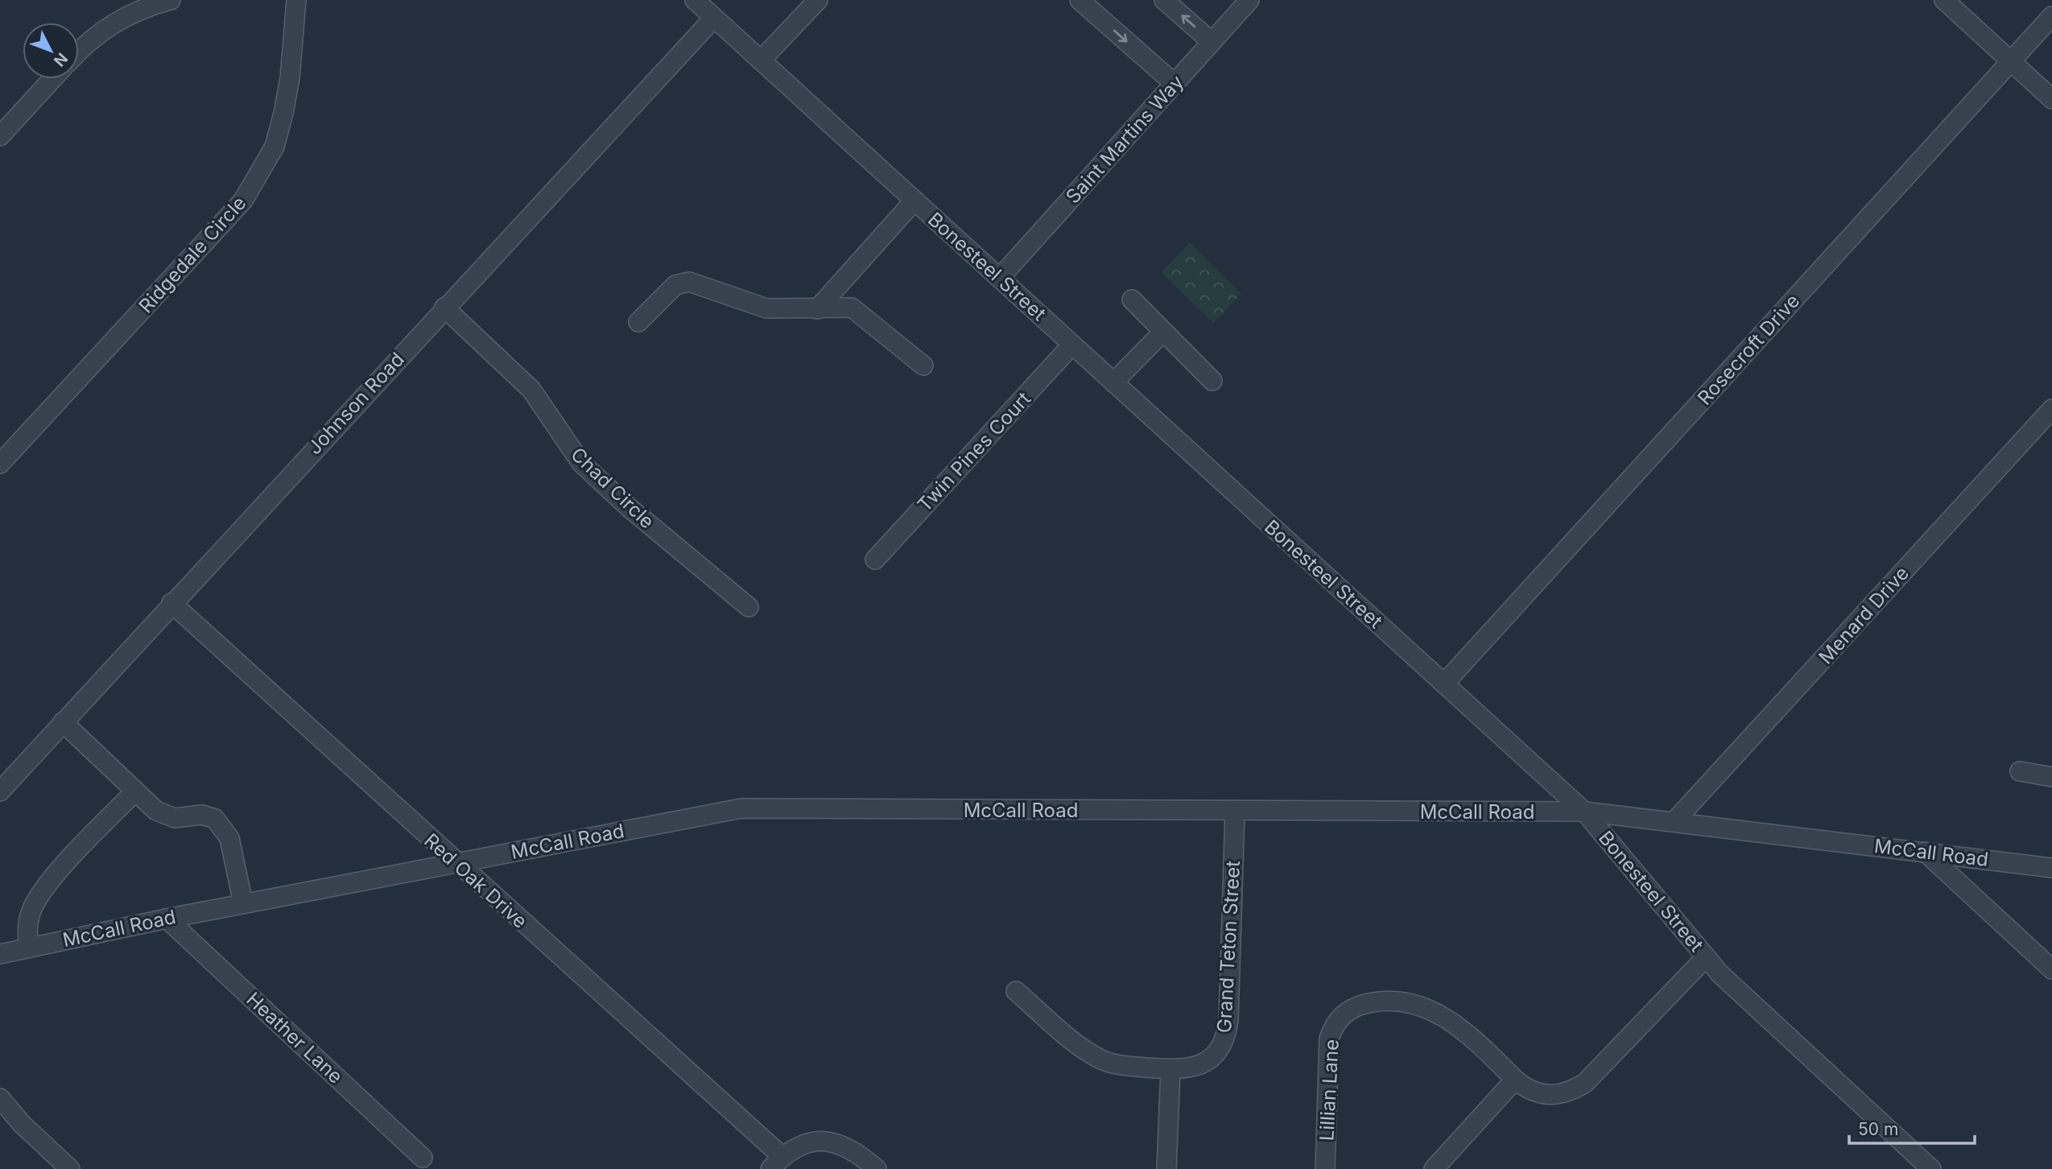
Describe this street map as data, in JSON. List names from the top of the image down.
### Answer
{
  "streets": {
    "street": [
      "Saint Martins Way",
      "Ridgedale Circle",
      "Bonesteel Street",
      "Rosecroft Drive",
      "Johnson Road",
      "Twin Pines Court",
      "Chad Circle",
      "Menard Drive",
      "McCall Road",
      "Red Oak Drive",
      "Grand Teton Street",
      "Heather Lane",
      "Lillian Lane"
    ]
  },
  "crossings": [
    ["Saint Martins Way", "Bonesteel Street"],
    ["Bonesteel Street", "Rosecroft Drive"],
    ["Bonesteel Street", "Johnson Road"],
    ["Bonesteel Street", "Twin Pines Court"],
    ["Bonesteel Street", "McCall Road"],
    ["Bonesteel Street", "Lillian Lane"],
    ["Johnson Road", "Chad Circle"],
    ["Johnson Road", "Red Oak Drive"],
    ["Menard Drive", "McCall Road"],
    ["McCall Road", "Red Oak Drive"],
    ["McCall Road", "Grand Teton Street"],
    ["McCall Road", "Heather Lane"]
  ],
  "scale_bar": "50 m",
  "north": "bottom right"
}
